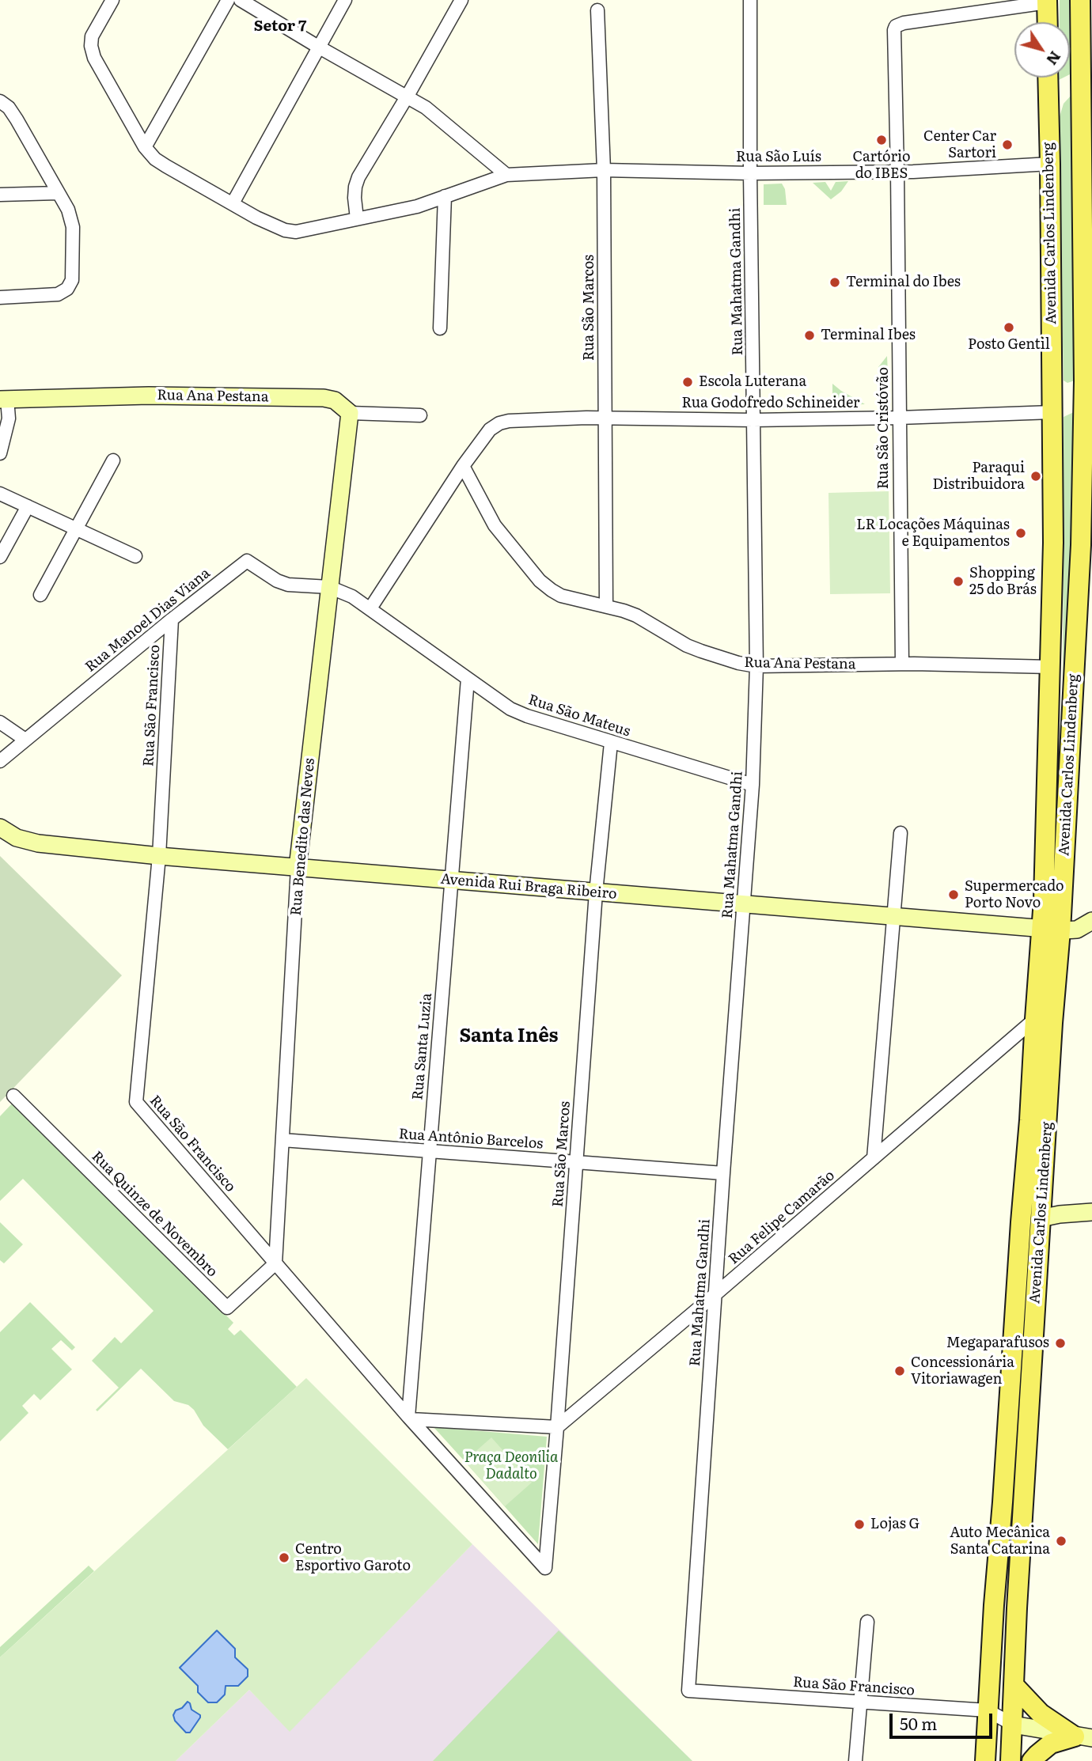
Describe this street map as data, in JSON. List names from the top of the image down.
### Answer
{
  "streets": {
    "main road": [
      "Avenida Carlos Lindenberg",
      "Rua Ana Pestana",
      "Rua Benedito das Neves",
      "Avenida Rui Braga Ribeiro"
    ],
    "street": [
      "Rua São Luís",
      "Rua Mahatma Gandhi",
      "Rua São Marcos",
      "Rua Godofredo Schineider",
      "Rua São Cristóvão",
      "Rua Manoel Dias Viana",
      "Rua São Francisco",
      "Rua São Mateus",
      "Rua Santa Luzia",
      "Rua Antônio Barcelos",
      "Rua Quinze de Novembro",
      "Rua Felipe Camarão"
    ]
  },
  "crossings": [
    ["Rua São Luís", "Avenida Carlos Lindenberg"],
    ["Rua São Luís", "Rua Mahatma Gandhi"],
    ["Rua São Luís", "Rua São Marcos"],
    ["Rua São Luís", "Rua São Cristóvão"],
    ["Avenida Carlos Lindenberg", "Rua Ana Pestana"],
    ["Avenida Carlos Lindenberg", "Rua Godofredo Schineider"],
    ["Avenida Carlos Lindenberg", "Rua São Francisco"],
    ["Avenida Carlos Lindenberg", "Avenida Rui Braga Ribeiro"],
    ["Avenida Carlos Lindenberg", "Rua Felipe Camarão"],
    ["Rua Mahatma Gandhi", "Rua Ana Pestana"],
    ["Rua Mahatma Gandhi", "Rua Godofredo Schineider"],
    ["Rua Mahatma Gandhi", "Rua São Francisco"],
    ["Rua Mahatma Gandhi", "Rua São Mateus"],
    ["Rua Mahatma Gandhi", "Avenida Rui Braga Ribeiro"],
    ["Rua Mahatma Gandhi", "Rua Antônio Barcelos"],
    ["Rua Mahatma Gandhi", "Rua Felipe Camarão"],
    ["Rua São Marcos", "Rua Ana Pestana"],
    ["Rua São Marcos", "Rua Godofredo Schineider"],
    ["Rua São Marcos", "Rua São Francisco"],
    ["Rua São Marcos", "Rua São Mateus"],
    ["Rua São Marcos", "Avenida Rui Braga Ribeiro"],
    ["Rua São Marcos", "Rua Antônio Barcelos"],
    ["Rua São Marcos", "Rua Felipe Camarão"],
    ["Rua Ana Pestana", "Rua Godofredo Schineider"],
    ["Rua Ana Pestana", "Rua São Cristóvão"],
    ["Rua Ana Pestana", "Rua Benedito das Neves"],
    ["Rua Godofredo Schineider", "Rua São Cristóvão"],
    ["Rua Manoel Dias Viana", "Rua São Francisco"],
    ["Rua Manoel Dias Viana", "Rua São Mateus"],
    ["Rua Manoel Dias Viana", "Rua Benedito das Neves"],
    ["Rua São Francisco", "Rua Benedito das Neves"],
    ["Rua São Francisco", "Avenida Rui Braga Ribeiro"],
    ["Rua São Francisco", "Rua Santa Luzia"],
    ["Rua São Francisco", "Rua Quinze de Novembro"],
    ["Rua São Mateus", "Rua Benedito das Neves"],
    ["Rua São Mateus", "Rua Santa Luzia"],
    ["Rua Benedito das Neves", "Avenida Rui Braga Ribeiro"],
    ["Rua Benedito das Neves", "Rua Antônio Barcelos"],
    ["Rua Benedito das Neves", "Rua Quinze de Novembro"],
    ["Avenida Rui Braga Ribeiro", "Rua Santa Luzia"],
    ["Rua Santa Luzia", "Rua Antônio Barcelos"]
  ],
  "districts": ["Setor 7", "Santa Inês"],
  "parks": ["Praça Deonília Dadalto"],
  "places": [
    "Cartório do IBES",
    "Center Car Sartori",
    "Terminal do Ibes",
    "Posto Gentil",
    "Terminal Ibes",
    "Escola Luterana",
    "Paraqui Distribuidora",
    "LR Locações Máquinas e Equipamentos",
    "Shopping 25 do Brás",
    "Supermercado Porto Novo",
    "Megaparafusos",
    "Concessionária Vitoriawagen",
    "Lojas G",
    "Auto Mecânica Santa Catarina",
    "Centro Esportivo Garoto"
  ],
  "scale_bar": "50 m",
  "north": "bottom right"
}
